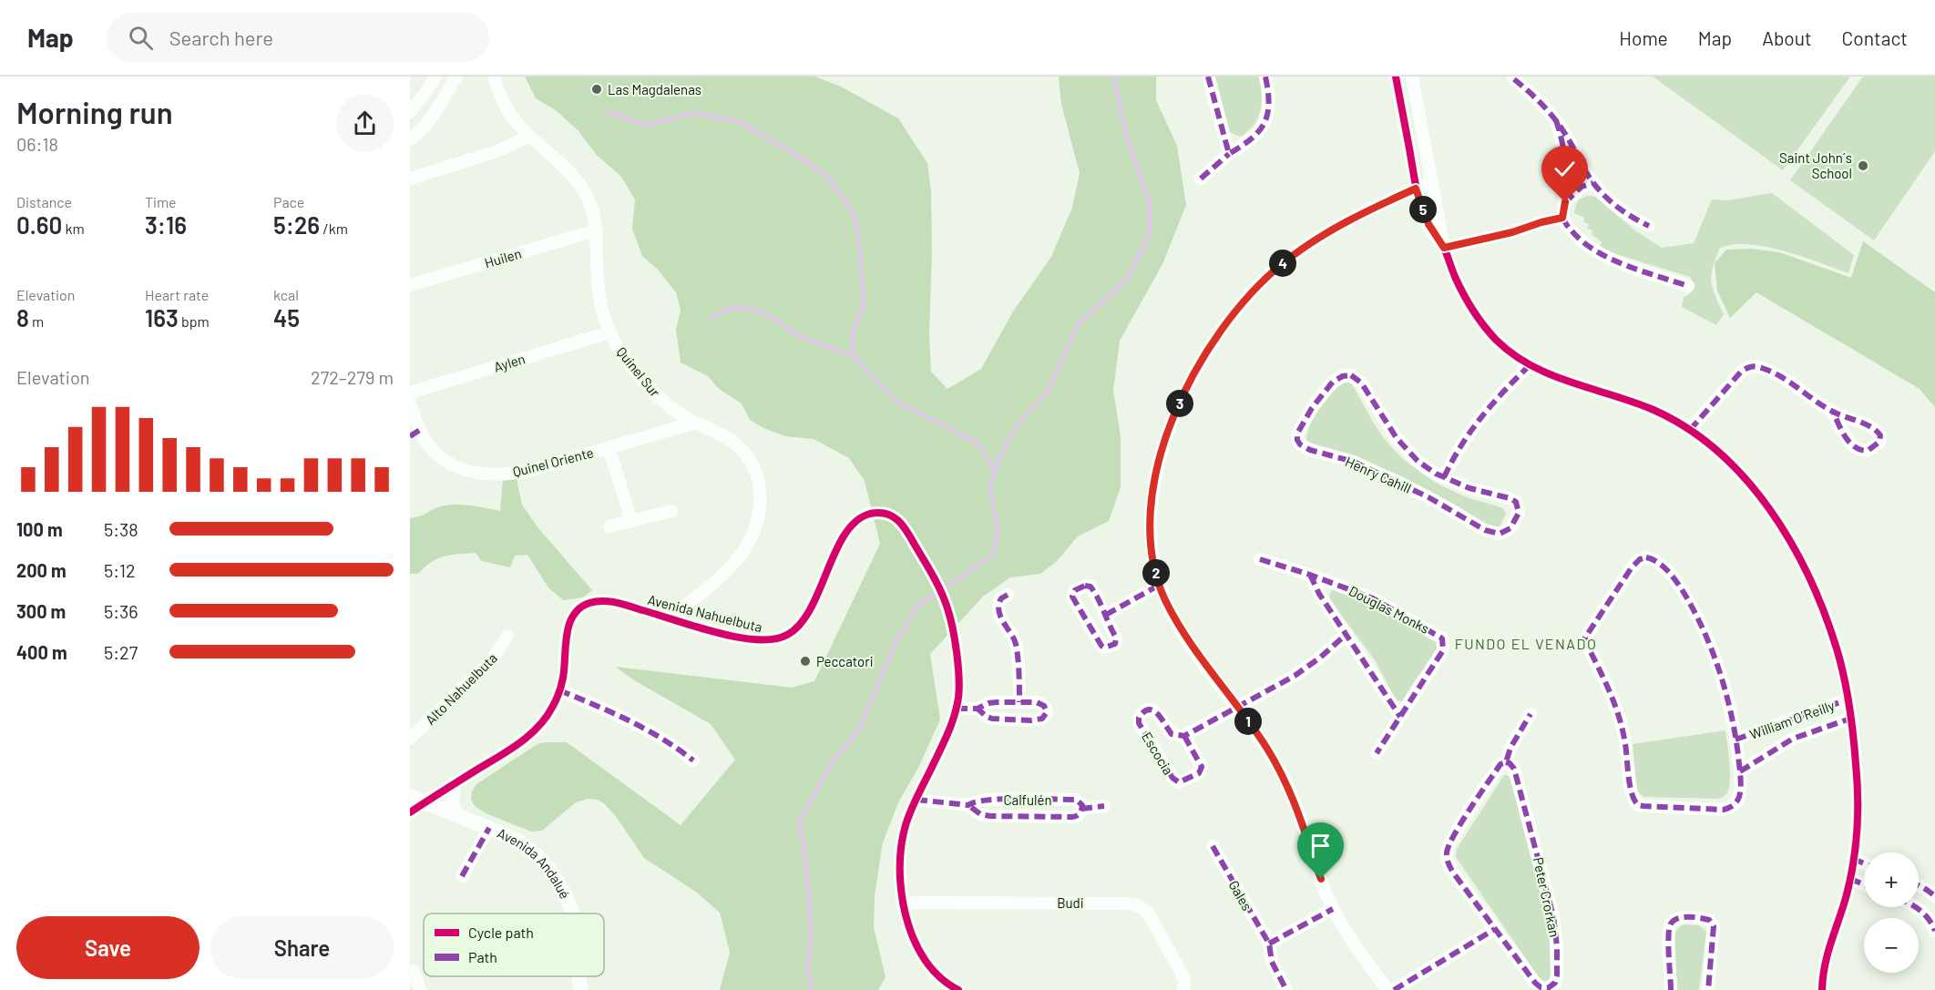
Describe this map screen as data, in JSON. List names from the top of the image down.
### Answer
{
  "streets": {
    "street": [
      "Huilen",
      "Aylen",
      "Quinel Sur",
      "Quinel Oriente",
      "Henry Cahill",
      "Douglas Monks",
      "Avenida Nahuelbuta",
      "Alto Nahuelbuta",
      "William O´Reilly",
      "Escocia",
      "Calfulén",
      "Avenida Andalué",
      "Gales",
      "Peter Crorkan",
      "Budi"
    ]
  },
  "crossings": [
    ["Huilen", "Quinel Sur"],
    ["Aylen", "Quinel Sur"],
    ["Quinel Sur", "Quinel Oriente"],
    ["Quinel Sur", "Avenida Nahuelbuta"],
    ["Avenida Nahuelbuta", "Calfulén"],
    ["Avenida Nahuelbuta", "Avenida Andalué"],
    ["Avenida Nahuelbuta", "Budi"]
  ],
  "districts": ["FUNDO EL VENADO"],
  "places": ["Las Magdalenas", "Saint John´s School", "Peccatori"],
  "legend": ["Cycle path", "Path"],
  "page": {
    "header": "Map",
    "search": "Search here",
    "nav": [
      "Home",
      "Map",
      "About",
      "Contact"
    ],
    "heading": ["Morning run", "06:18"],
    "stats": [
      ["Distance", "0.60 km"],
      ["Time", "3:16"],
      ["Pace", "5:26 /km"],
      ["Elevation", "8 m"],
      ["Heart rate", "163 bpm"],
      ["kcal", "45"]
    ],
    "pins": [
      "5",
      "4",
      "3",
      "2",
      "1"
    ],
    "chart": ["Elevation", "272–279 m"],
    "list": [
      {
        "name": "100 m",
        "note": "5:38"
      },
      {
        "name": "200 m",
        "note": "5:12"
      },
      {
        "name": "300 m",
        "note": "5:36"
      },
      {
        "name": "400 m",
        "note": "5:27"
      }
    ],
    "map_buttons": ["+", "−"],
    "buttons": ["Save", "Share"]
  }
}
